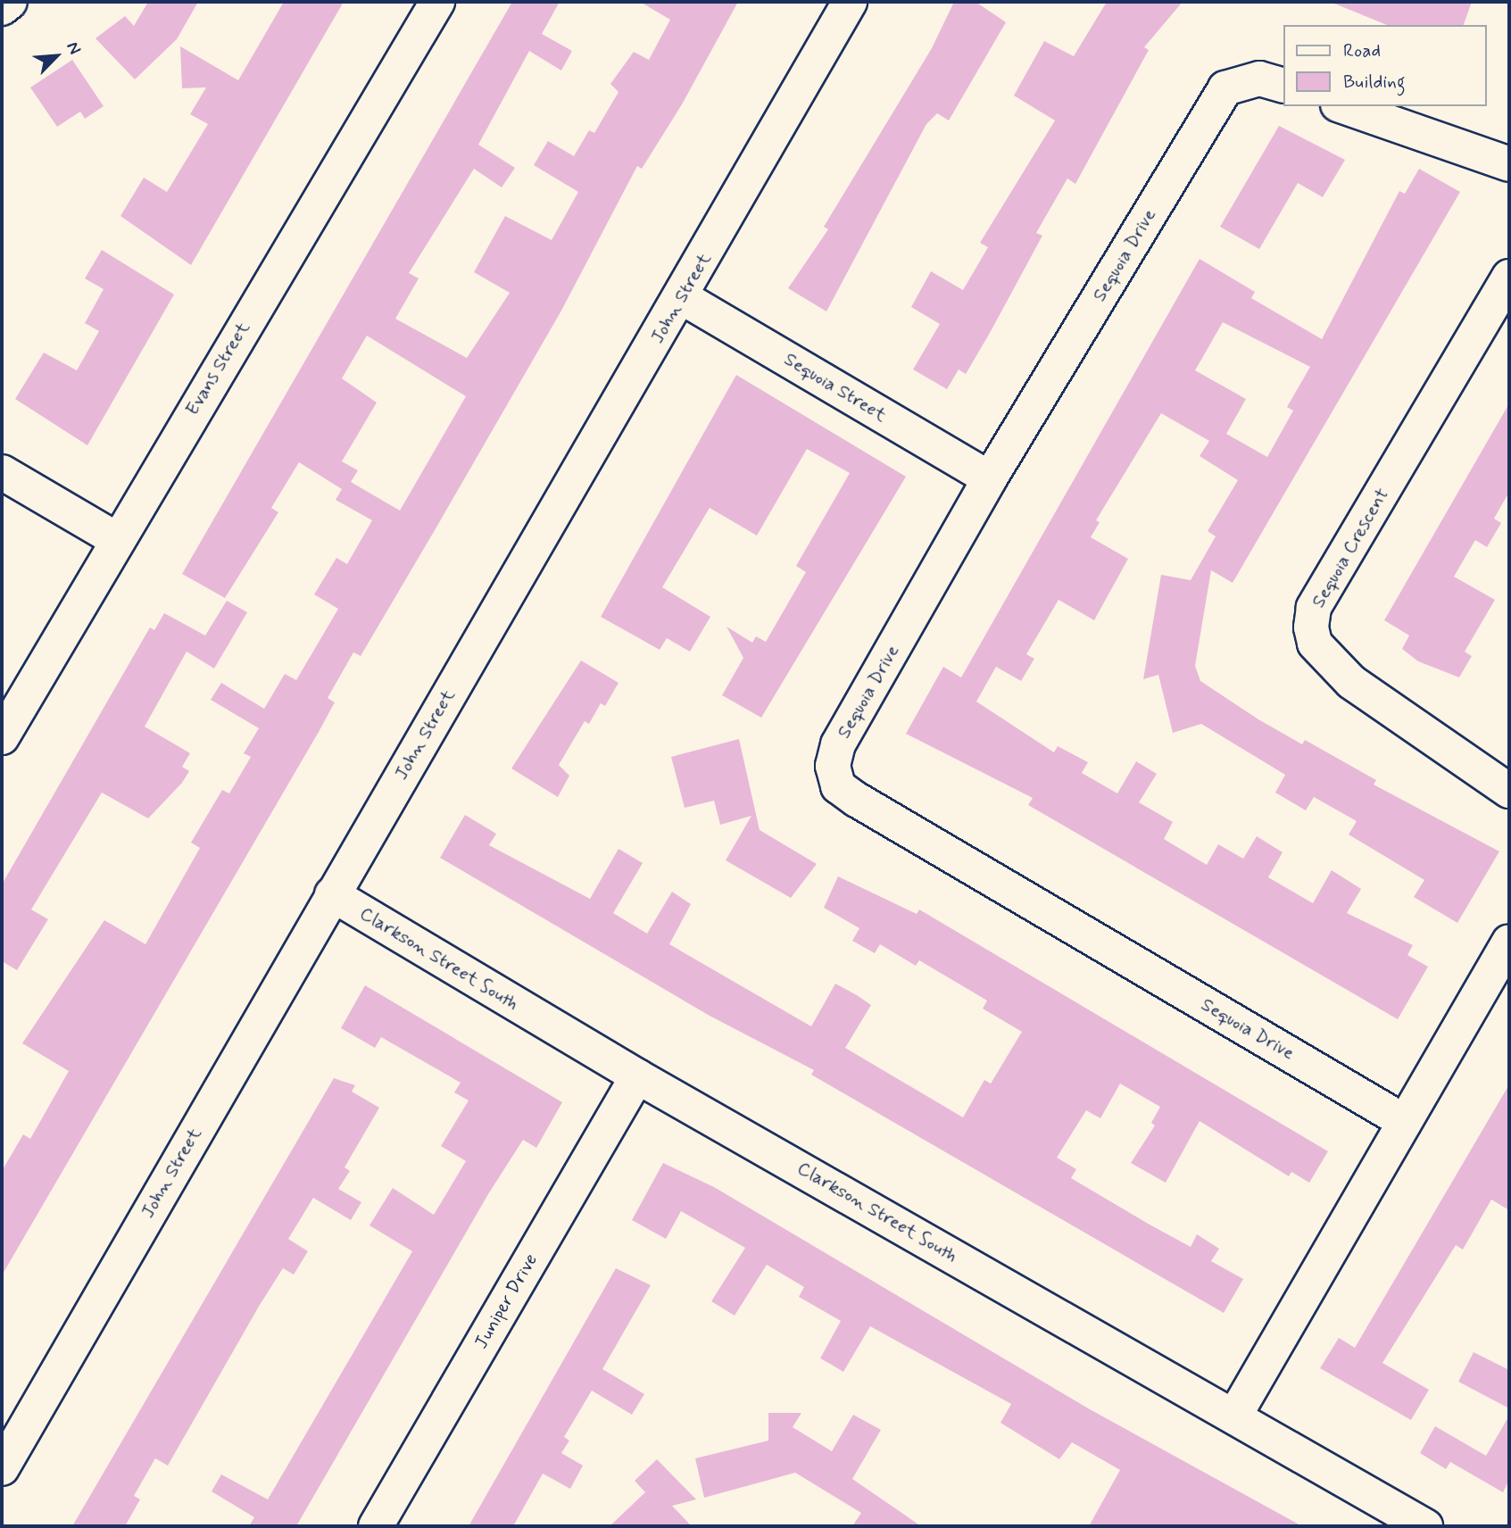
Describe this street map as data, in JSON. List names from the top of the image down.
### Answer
{
  "streets": {
    "street": [
      "Sequoia Drive",
      "John Street",
      "Evans Street",
      "Sequoia Street",
      "Sequoia Crescent",
      "Clarkson Street South",
      "Juniper Drive"
    ]
  },
  "crossings": [
    ["Sequoia Drive", "Sequoia Street"],
    ["John Street", "Sequoia Street"],
    ["John Street", "Clarkson Street South"],
    ["Clarkson Street South", "Juniper Drive"]
  ],
  "legend": ["Road", "Building"],
  "north": "top right"
}
